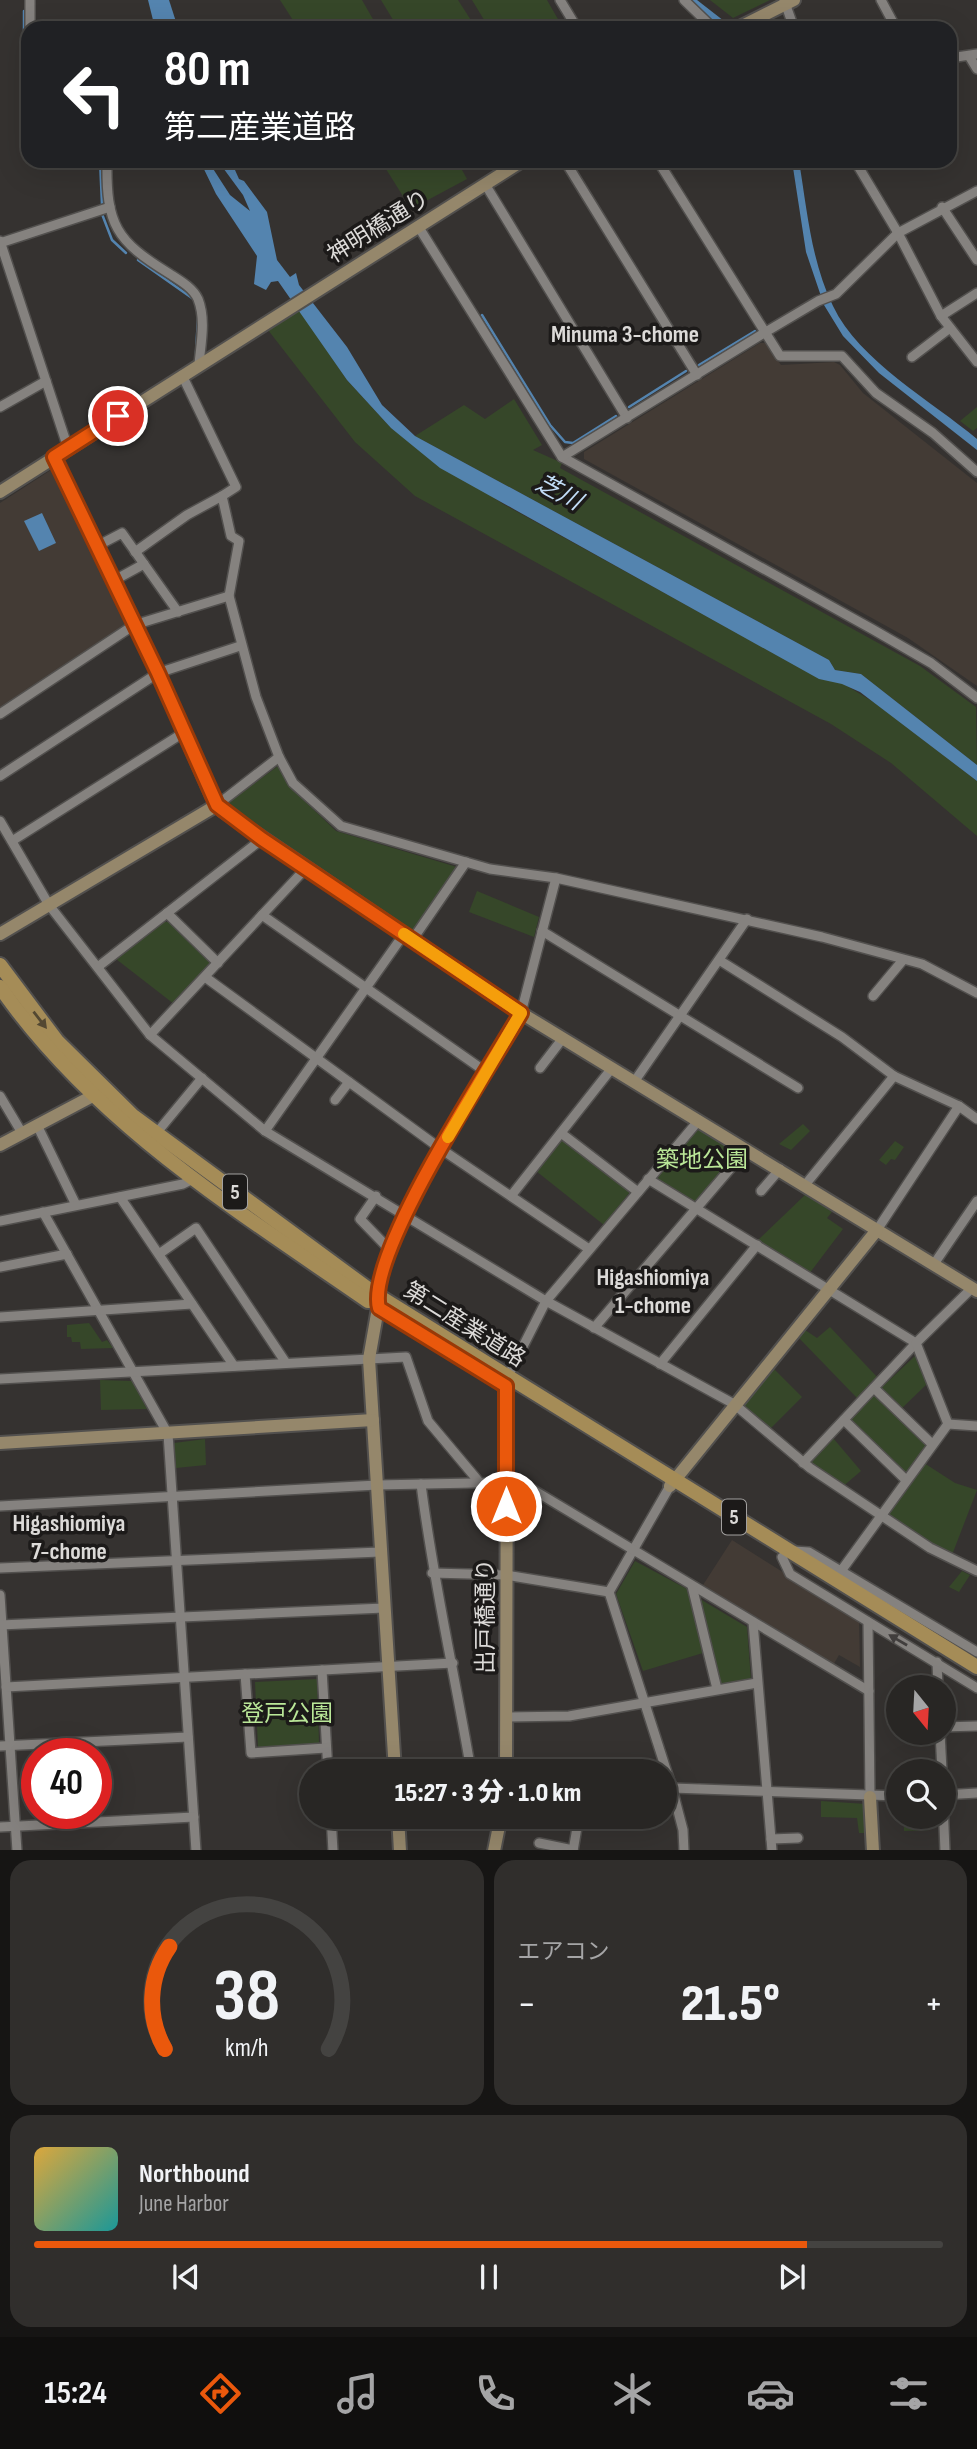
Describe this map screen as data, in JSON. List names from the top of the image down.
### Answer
{
  "streets": {
    "main road": ["5", "第二産業道路"],
    "street": ["神明橋通り", "出戸橋通り"]
  },
  "crossings": [
    ["5", "第二産業道路"],
    ["第二産業道路", "出戸橋通り"]
  ],
  "districts": ["Minuma 3-chome", "Higashiomiya 1-chome", "Higashiomiya 7-chome"],
  "water": ["芝川"],
  "parks": ["築地公園", "登戸公園"],
  "north": "bottom",
  "page": {
    "turn": ["80 m", "第二産業道路"],
    "limit": "40",
    "trip": "15:27 · 3 分 · 1.0 km",
    "tile": "エアコン",
    "heat": ["−", "21.5°", "+"],
    "song": ["Northbound", "June Harbor"],
    "tabs": "15:24",
    "gauge": ["38", "km/h"]
  }
}
